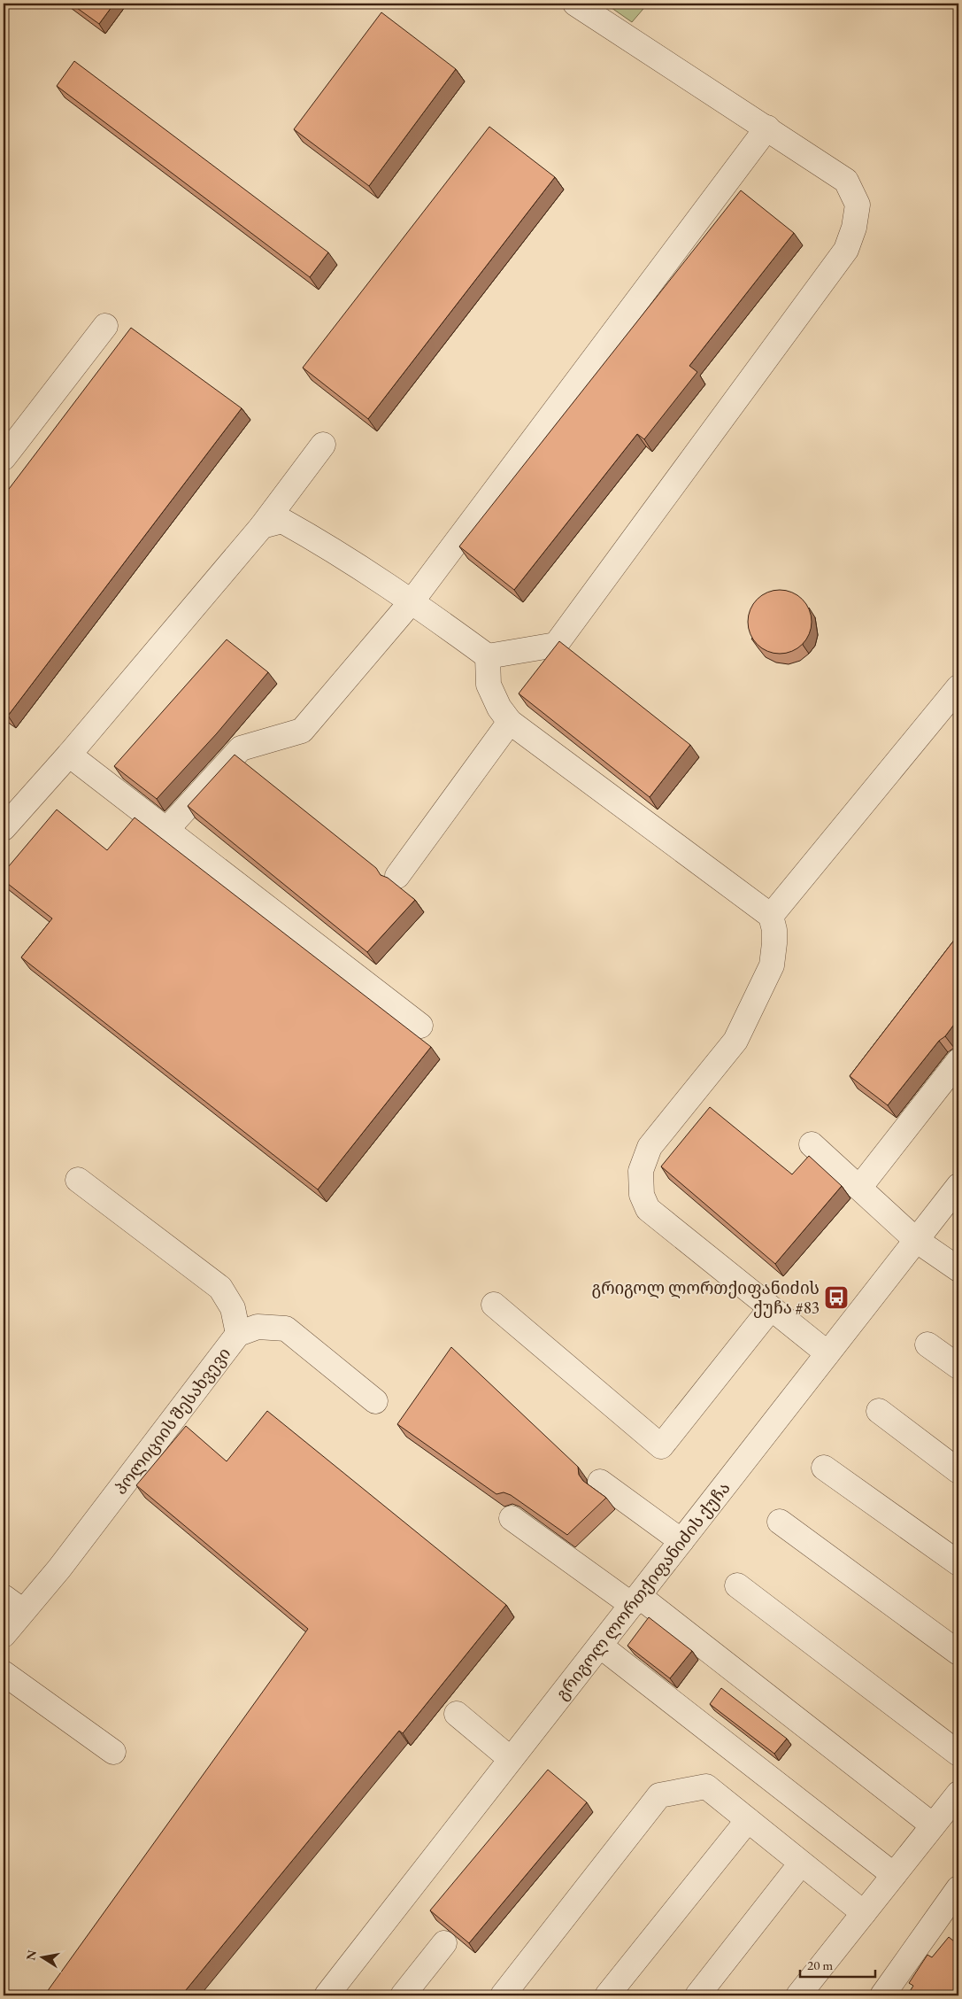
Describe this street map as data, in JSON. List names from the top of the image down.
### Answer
{
  "streets": {
    "street": ["პოლიციის შესახვევი", "გრიგოლ ლორთქიფანიძის ქუჩა"]
  },
  "places": {
    "bus stop": ["გრიგოლ ლორთქიფანიძის ქუჩა #83"]
  },
  "scale_bar": "20 m",
  "north": "left"
}
